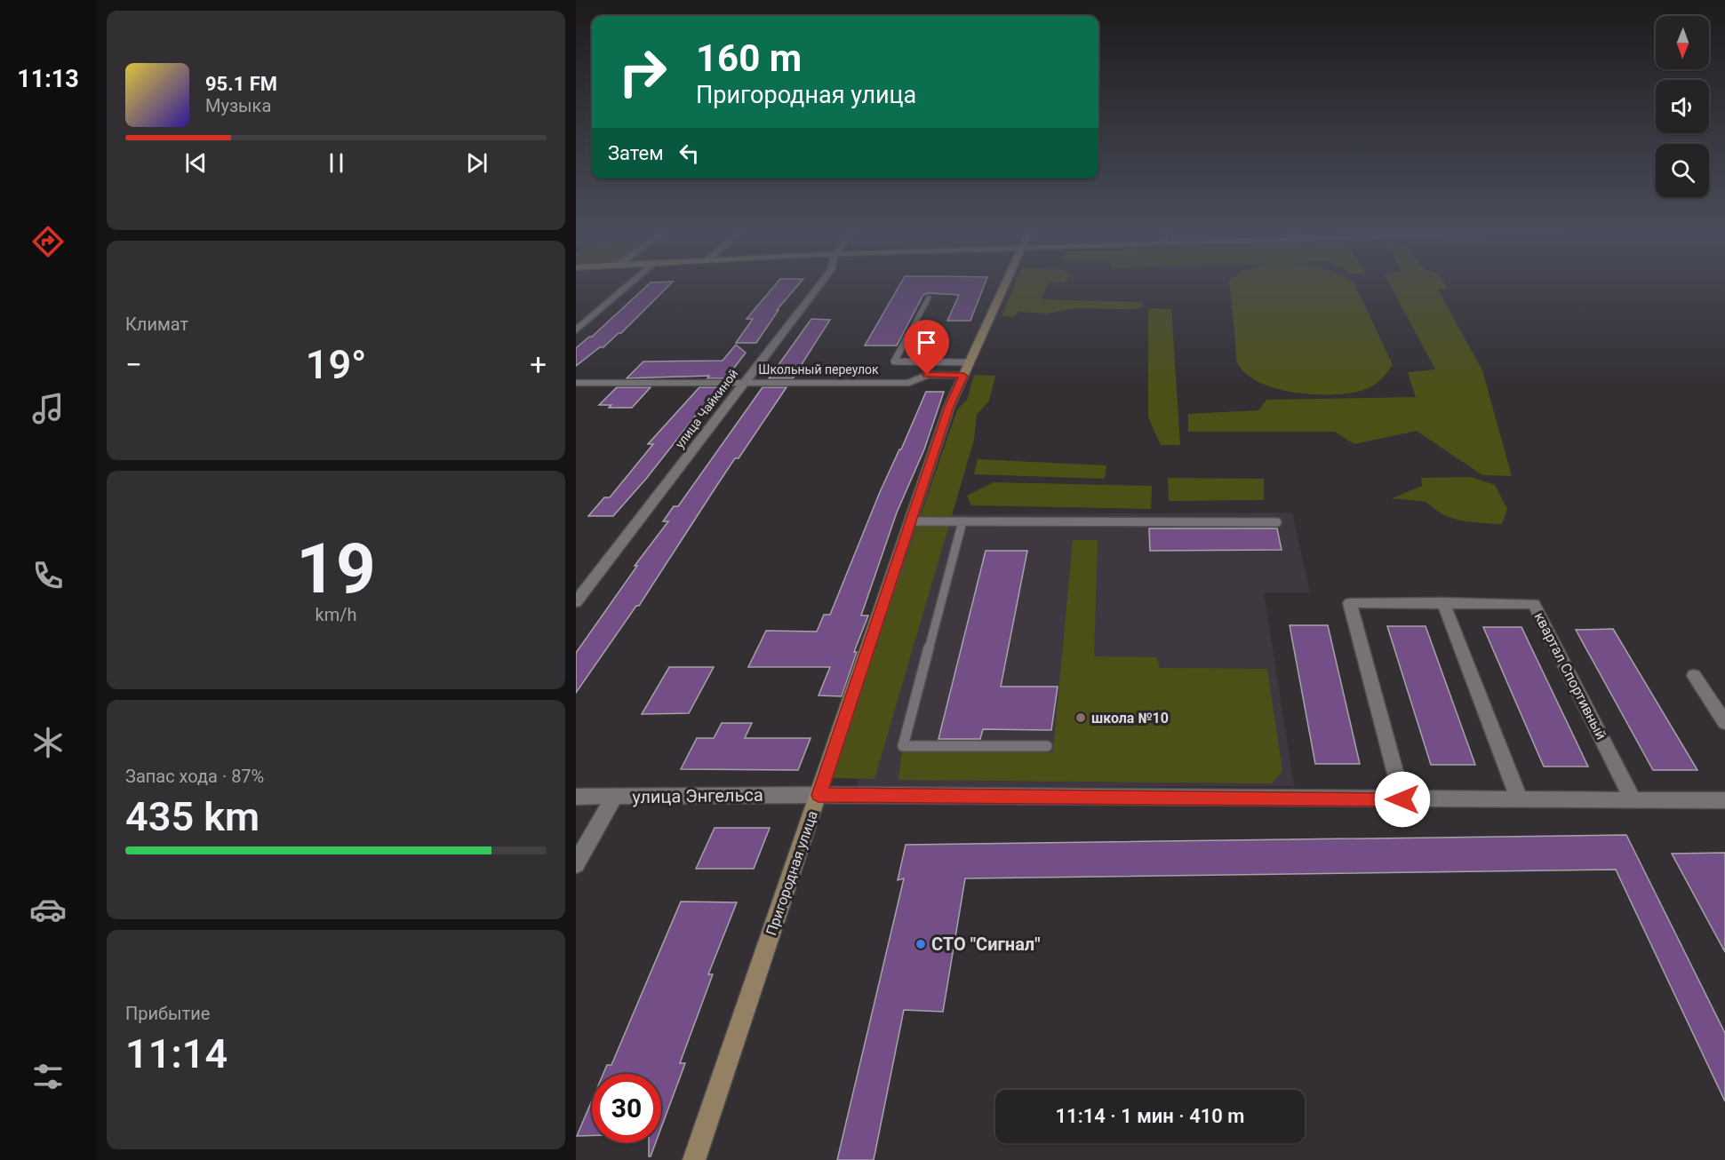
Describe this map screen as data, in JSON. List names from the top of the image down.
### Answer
{
  "streets": {
    "main road": ["Пригородная улица"],
    "street": [
      "Школьный переулок",
      "улица Чайкиной",
      "квартал Спортивный",
      "улица Энгельса"
    ]
  },
  "crossings": [
    ["Школьный переулок", "улица Чайкиной"],
    ["Школьный переулок", "Пригородная улица"],
    ["улица Энгельса", "Пригородная улица"]
  ],
  "places": ["школа №10", "СТО \"Сигнал\""],
  "north": "bottom",
  "page": {
    "tabs": "11:13",
    "turn": ["160 m", "Пригородная улица"],
    "song": ["95.1 FM", "Музыка"],
    "then": "Затем",
    "tile": [
      "Климат",
      ["19", "km/h"],
      ["Запас хода · 87%", "435 km"],
      ["Прибытие", "11:14"]
    ],
    "heat": ["−", "19°", "+"],
    "limit": "30",
    "trip": "11:14 · 1 мин · 410 m"
  }
}
